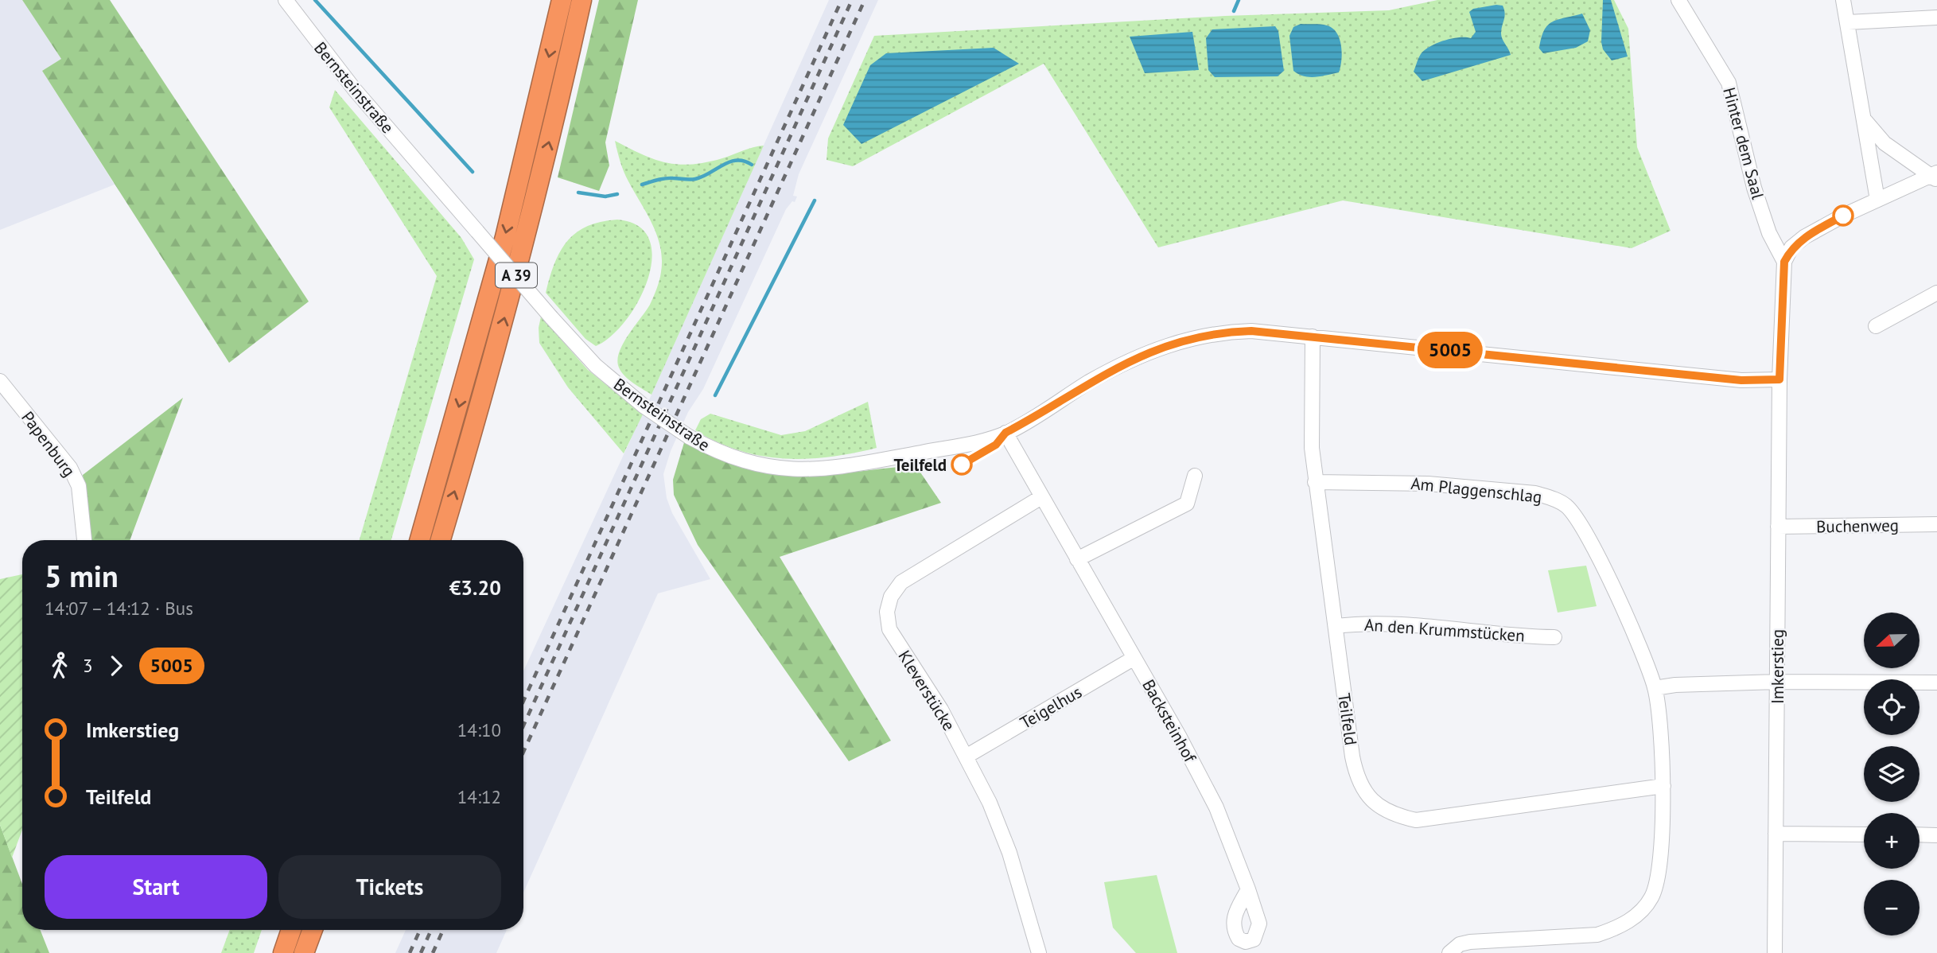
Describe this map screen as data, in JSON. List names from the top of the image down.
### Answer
{
  "streets": {
    "highway": ["A 39"],
    "street": [
      "Bernsteinstraße",
      "Hinter dem Saal",
      "Papenburg",
      "Am Plaggenschlag",
      "Buchenweg",
      "An den Krummstücken",
      "Imkerstieg",
      "Kleverstücke",
      "Teigelhus",
      "Teilfeld",
      "Backsteinhof"
    ]
  },
  "crossings": [
    ["Bernsteinstraße", "Imkerstieg"],
    ["Bernsteinstraße", "Teilfeld"],
    ["Bernsteinstraße", "Backsteinhof"],
    ["Hinter dem Saal", "Imkerstieg"],
    ["Am Plaggenschlag", "Teilfeld"],
    ["Buchenweg", "Imkerstieg"],
    ["An den Krummstücken", "Teilfeld"],
    ["Kleverstücke", "Teigelhus"],
    ["Kleverstücke", "Backsteinhof"],
    ["Teigelhus", "Backsteinhof"]
  ],
  "places": ["Teilfeld"],
  "lines": ["bus line 5005"],
  "north": "left",
  "page": {
    "on_map": "5005",
    "heading": ["5 min", "14:07 – 14:12 · Bus", "€3.20"],
    "map_buttons": ["+", "−"],
    "legs": ["3", "5005"],
    "list": [
      {
        "name": "Imkerstieg",
        "value": "14:10"
      },
      {
        "name": "Teilfeld",
        "value": "14:12"
      }
    ],
    "buttons": ["Start", "Tickets"]
  }
}
